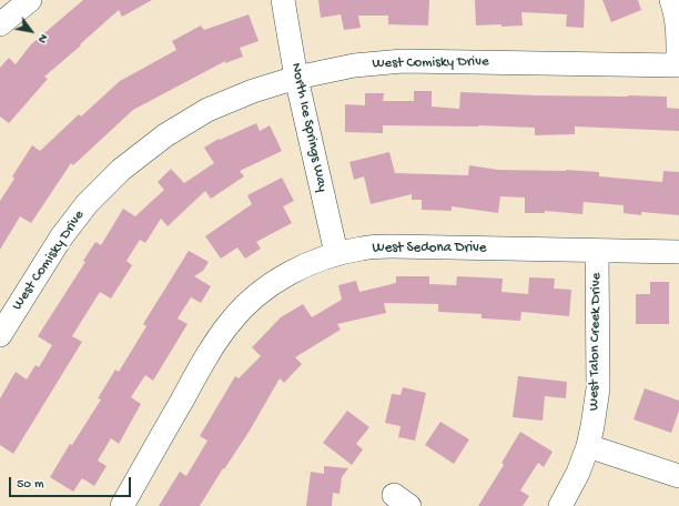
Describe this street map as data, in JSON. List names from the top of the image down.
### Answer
{
  "streets": {
    "street": [
      "West Comisky Drive",
      "North Ice Springs Way",
      "West Sedona Drive",
      "West Talon Creek Drive"
    ]
  },
  "crossings": [
    ["West Comisky Drive", "North Ice Springs Way"],
    ["North Ice Springs Way", "West Sedona Drive"],
    ["West Sedona Drive", "West Talon Creek Drive"]
  ],
  "scale_bar": "50 m",
  "north": "bottom right"
}
